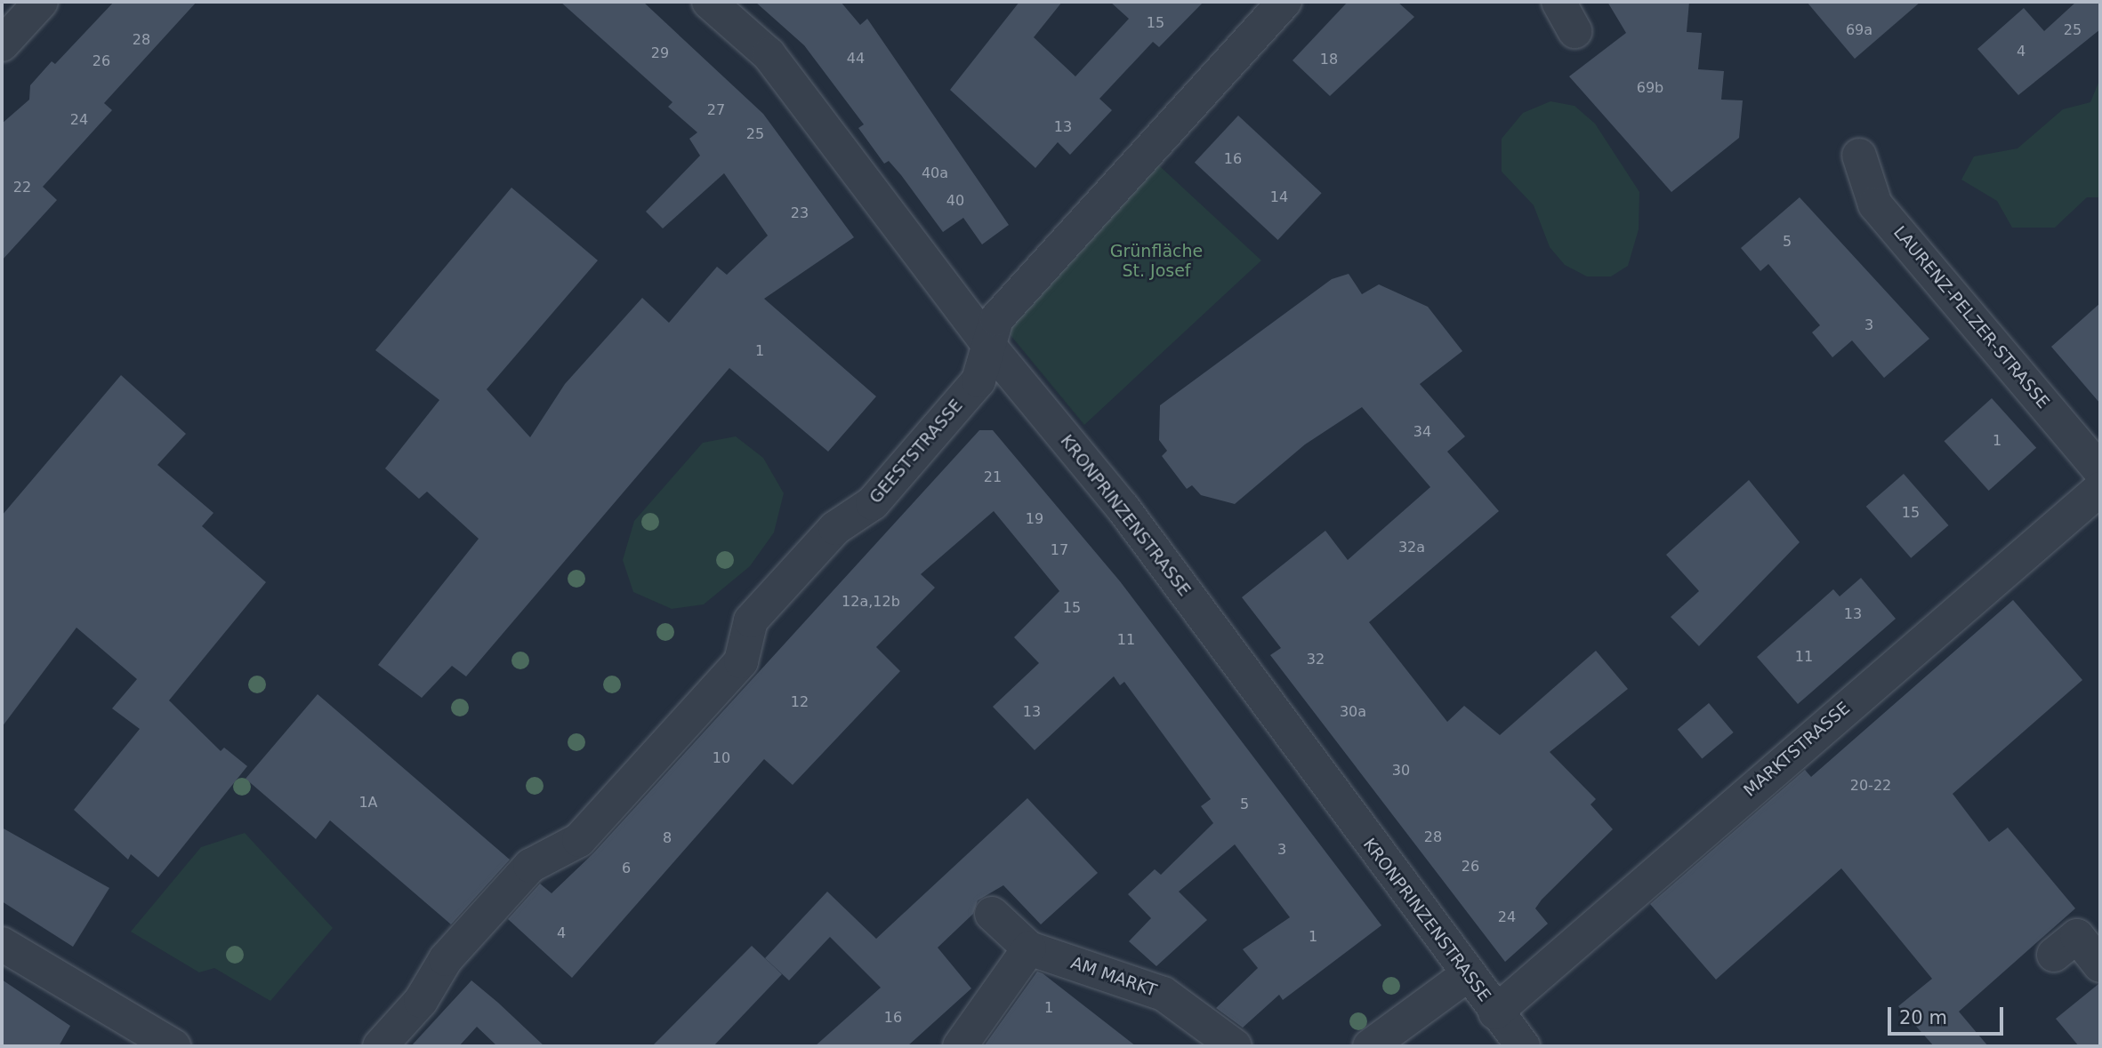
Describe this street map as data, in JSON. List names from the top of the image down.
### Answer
{
  "streets": {
    "street": [
      "LAURENZ-PELZER-STRASSE",
      "GEESTSTRASSE",
      "KRONPRINZENSTRASSE",
      "MARKTSTRASSE",
      "AM MARKT"
    ]
  },
  "crossings": [
    ["GEESTSTRASSE", "KRONPRINZENSTRASSE"],
    ["KRONPRINZENSTRASSE", "MARKTSTRASSE"]
  ],
  "parks": ["Grünfläche St. Josef"],
  "house_numbers": [
    "15",
    "69a",
    "25",
    "28",
    "4",
    "29",
    "44",
    "18",
    "26",
    "69b",
    "27",
    "24",
    "13",
    "25",
    "16",
    "40a",
    "22",
    "14",
    "40",
    "23",
    "5",
    "3",
    "1",
    "34",
    "1",
    "21",
    "15",
    "19",
    "32a",
    "17",
    "12a,12b",
    "15",
    "13",
    "11",
    "11",
    "32",
    "12",
    "13",
    "30a",
    "10",
    "30",
    "20-22",
    "1A",
    "5",
    "28",
    "8",
    "3",
    "26",
    "6",
    "24",
    "4",
    "1",
    "1",
    "16"
  ],
  "scale_bar": "20 m"
}
